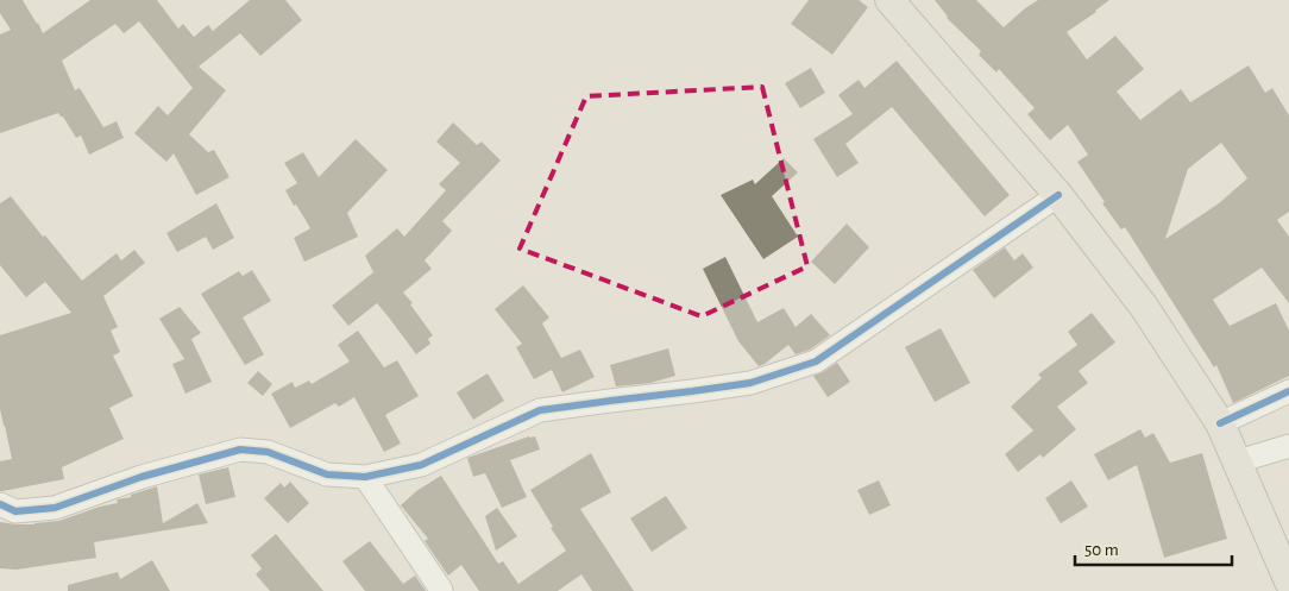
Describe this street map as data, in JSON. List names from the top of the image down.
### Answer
{
  "scale_bar": "50 m"
}
